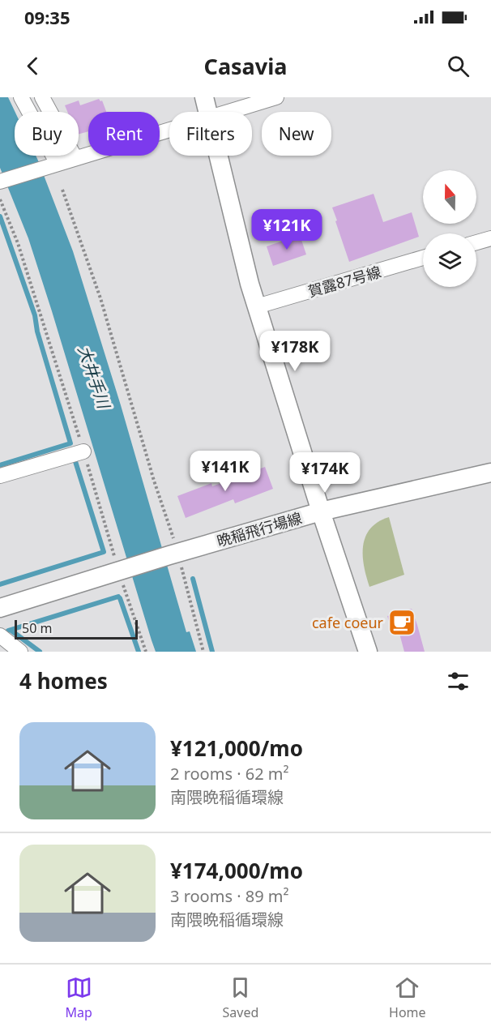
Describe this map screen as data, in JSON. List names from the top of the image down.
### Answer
{
  "streets": {
    "street": ["賀露87号線", "晩稲飛行場線"]
  },
  "water": ["大井手川"],
  "places": {
    "cafe": ["cafe coeur"]
  },
  "scale_bar": "50 m",
  "north": "top",
  "page": {
    "status": "09:35",
    "header": "Casavia",
    "chip": [
      "Buy",
      "Rent",
      "Filters",
      "New"
    ],
    "price": [
      "¥121K",
      "¥178K",
      "¥141K",
      "¥174K"
    ],
    "scale": "50 m",
    "heading": "4 homes",
    "list": [
      {
        "name": "¥121,000/mo",
        "note": "2 rooms · 62 m² · 南隈晩稲循環線"
      },
      {
        "name": "¥174,000/mo",
        "note": "3 rooms · 89 m² · 南隈晩稲循環線"
      }
    ],
    "tabs": ["Map", "Saved", "Home"]
  }
}
